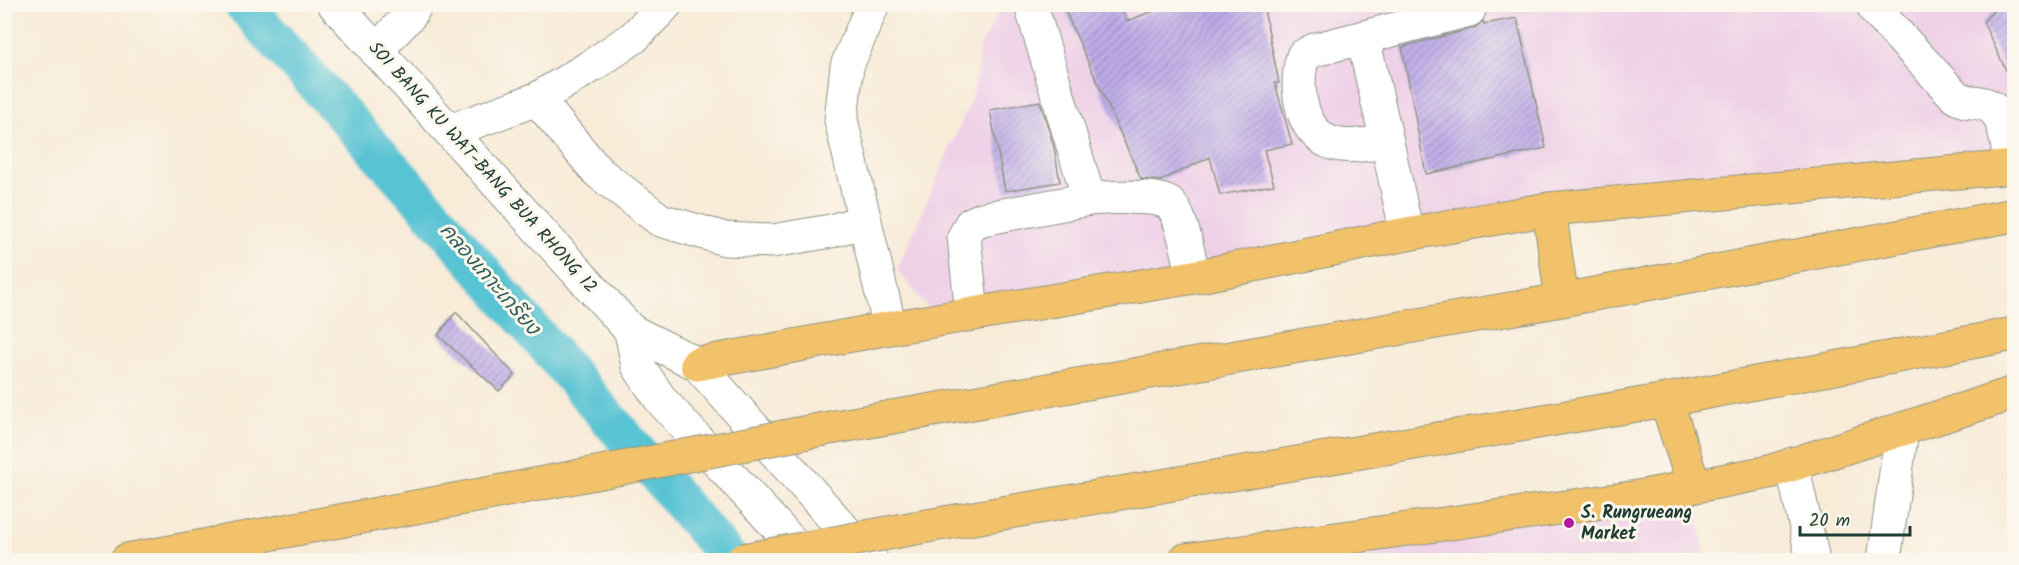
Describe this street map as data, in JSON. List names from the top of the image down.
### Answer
{
  "streets": {
    "street": ["SOI BANG KU WAT-BANG BUA RHONG 12"]
  },
  "water": ["คลองเกาะเกรียง"],
  "places": ["S. Rungrueang Market"],
  "scale_bar": "20 m"
}
